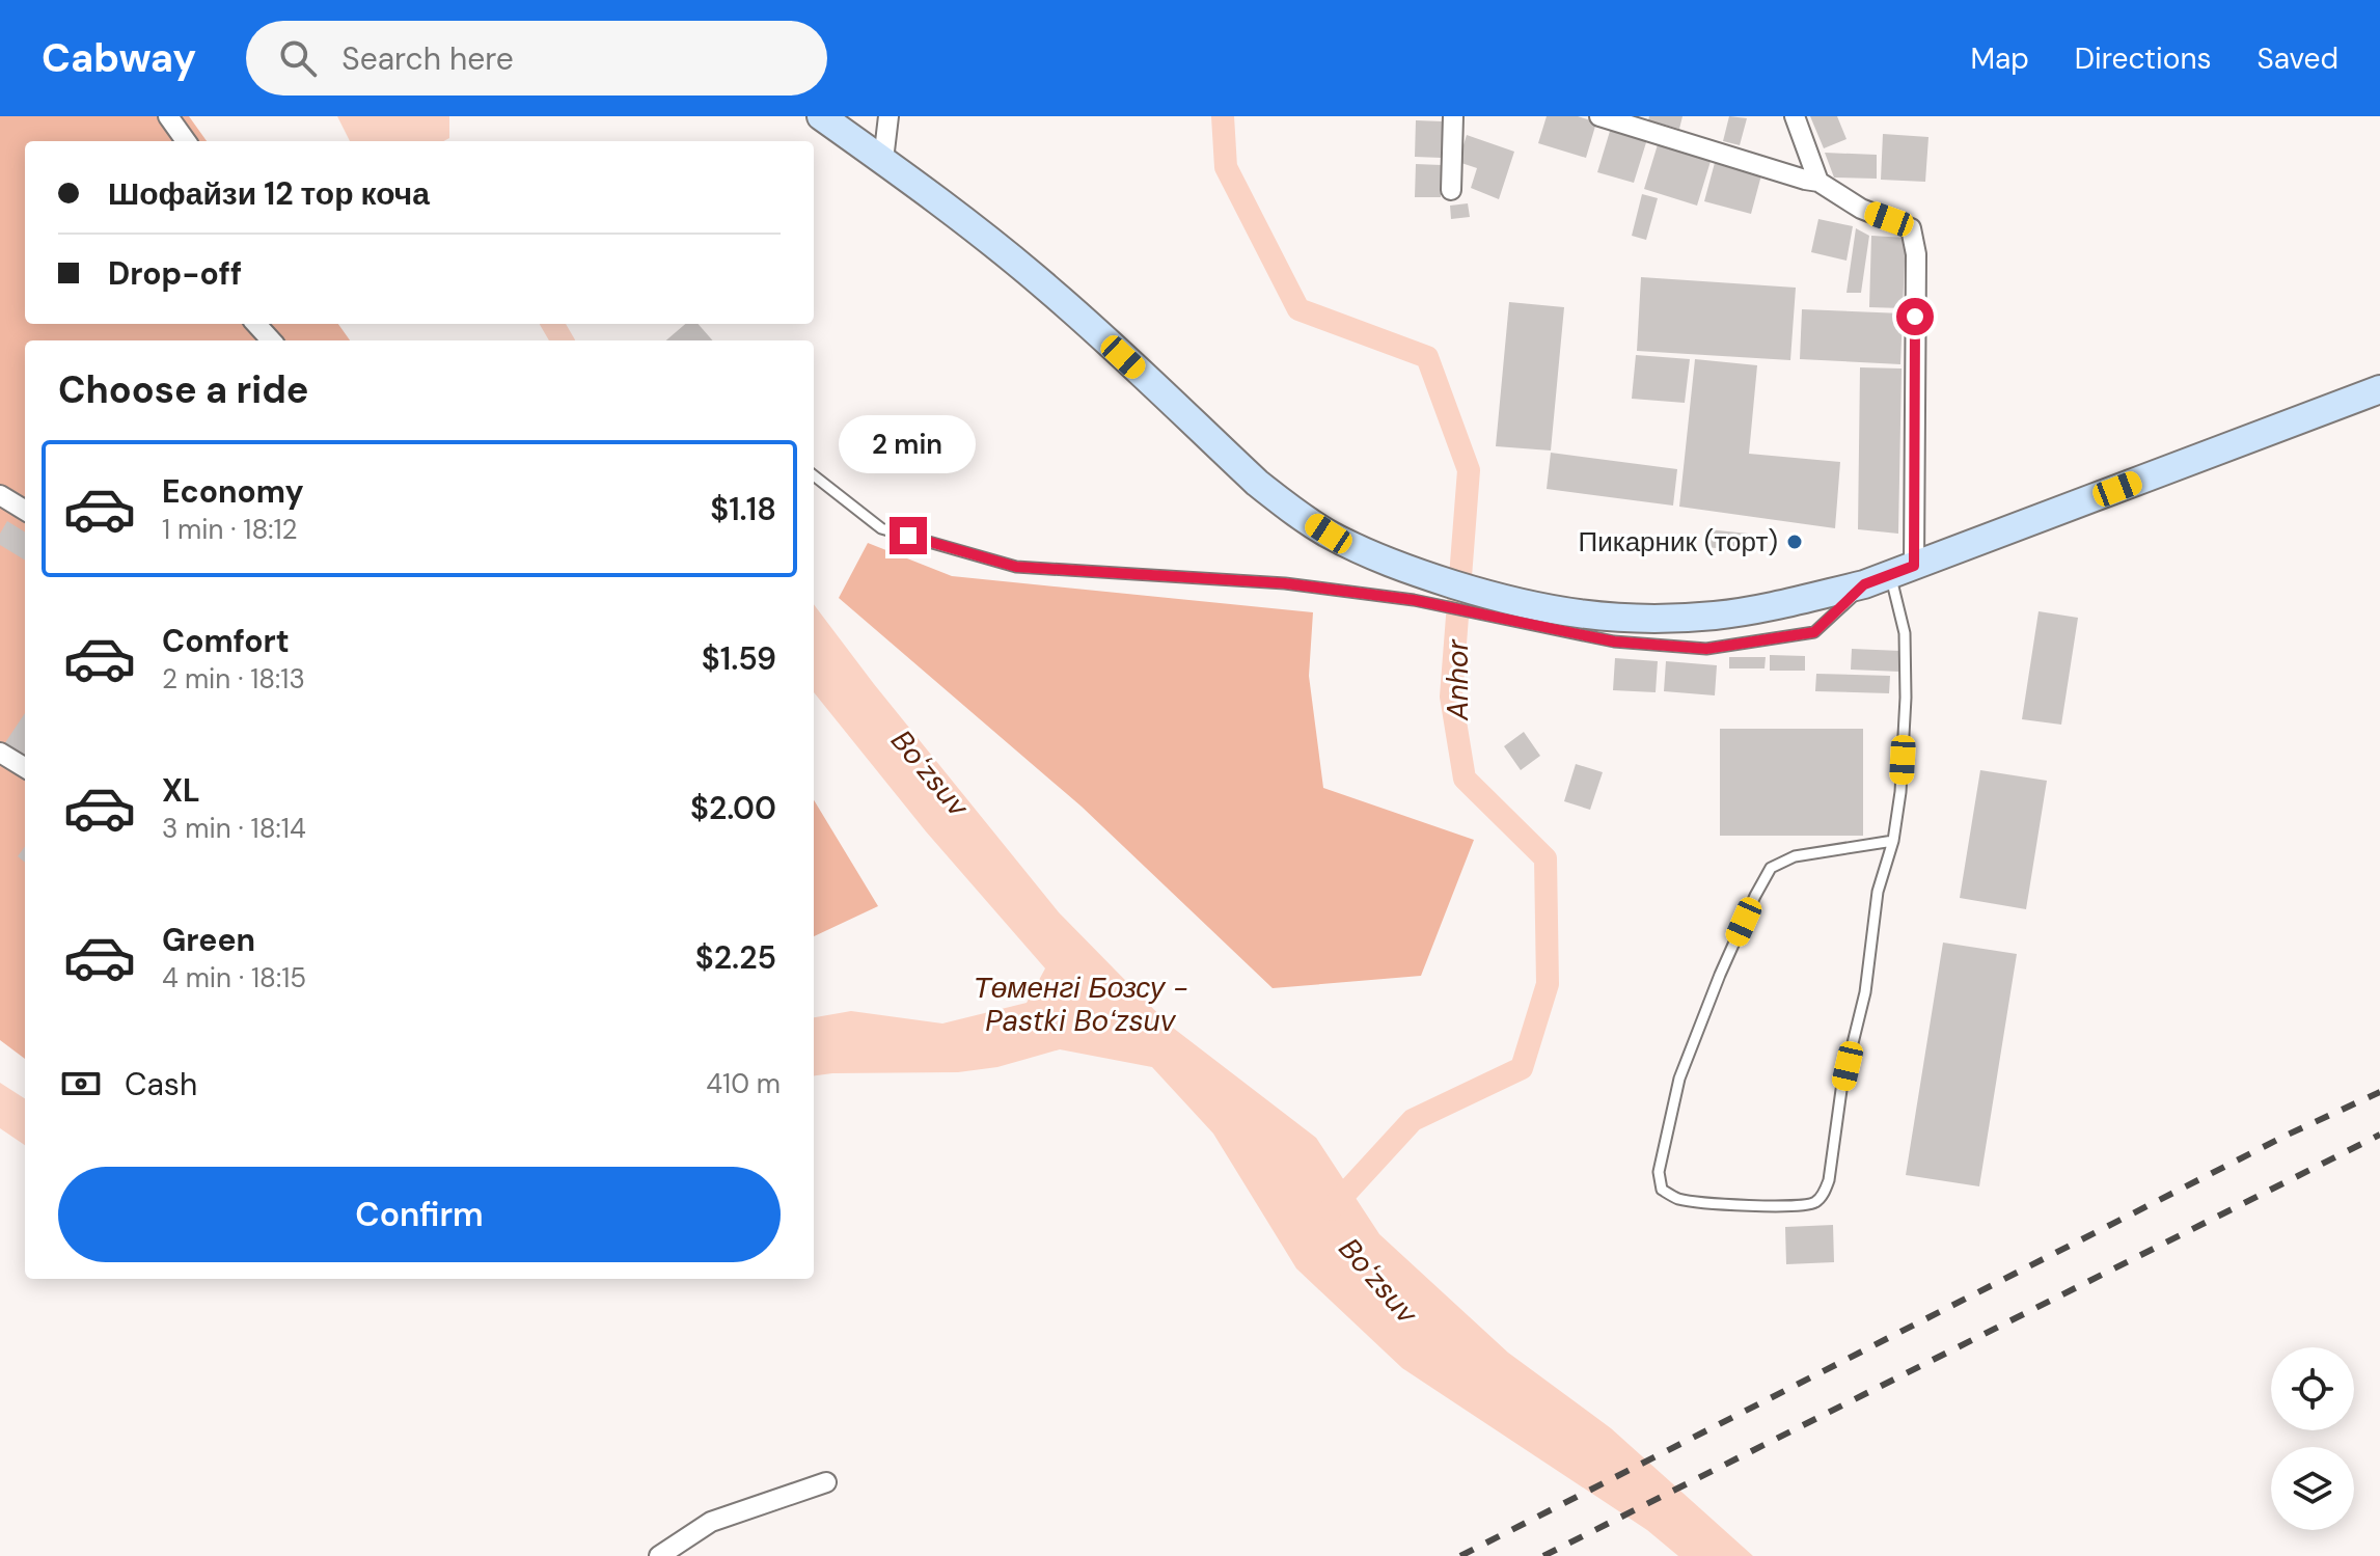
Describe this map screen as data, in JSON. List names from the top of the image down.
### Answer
{
  "water": ["Anhor", "Boʻzsuv", "Төменгі Бозсу - Pastki Boʻzsuv"],
  "places": ["Пикарник (торт)"],
  "page": {
    "header": "Cabway",
    "search": "Search here",
    "nav": ["Map", "Directions", "Saved"],
    "banner": ["Шофайзи 12 тор коча", "Drop-off"],
    "heading": "Choose a ride",
    "bubble": "2 min",
    "list": [
      {
        "name": "Economy",
        "note": "1 min · 18:12",
        "value": "$1.18"
      },
      {
        "name": "Comfort",
        "note": "2 min · 18:13",
        "value": "$1.59"
      },
      {
        "name": "XL",
        "note": "3 min · 18:14",
        "value": "$2.00"
      },
      {
        "name": "Green",
        "note": "4 min · 18:15",
        "value": "$2.25"
      }
    ],
    "pay": ["Cash", "410 m"],
    "buttons": "Confirm"
  }
}
